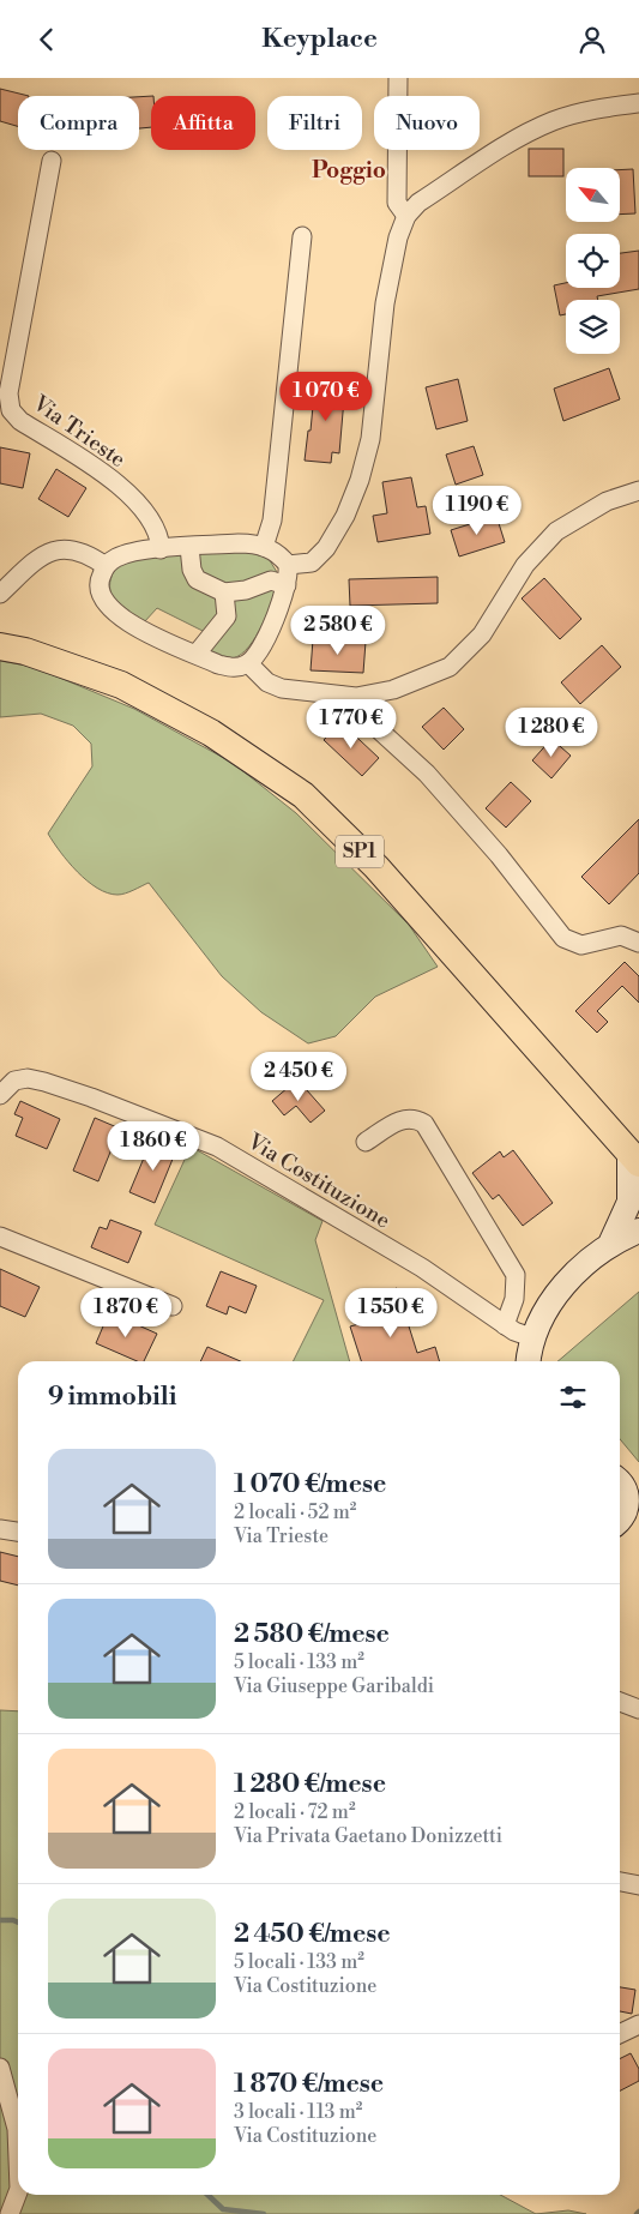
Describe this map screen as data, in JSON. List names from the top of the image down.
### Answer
{
  "streets": {
    "main road": ["SP1"],
    "street": ["Via Trieste", "Via Costituzione"]
  },
  "districts": ["Poggio"],
  "north": "top left",
  "page": {
    "header": "Keyplace",
    "chip": [
      "Compra",
      "Affitta",
      "Filtri",
      "Nuovo"
    ],
    "price": [
      "1 070 €",
      "1 190 €",
      "2 580 €",
      "1 770 €",
      "1 280 €",
      "2 450 €",
      "1 860 €",
      "1 870 €",
      "1 550 €"
    ],
    "heading": "9 immobili",
    "list": [
      {
        "name": "1 070 €/mese",
        "note": "2 locali · 52 m² · Via Trieste"
      },
      {
        "name": "2 580 €/mese",
        "note": "5 locali · 133 m² · Via Giuseppe Garibaldi"
      },
      {
        "name": "1 280 €/mese",
        "note": "2 locali · 72 m² · Via Privata Gaetano Donizzetti"
      },
      {
        "name": "2 450 €/mese",
        "note": "5 locali · 133 m² · Via Costituzione"
      },
      {
        "name": "1 870 €/mese",
        "note": "3 locali · 113 m² · Via Costituzione"
      }
    ]
  }
}
